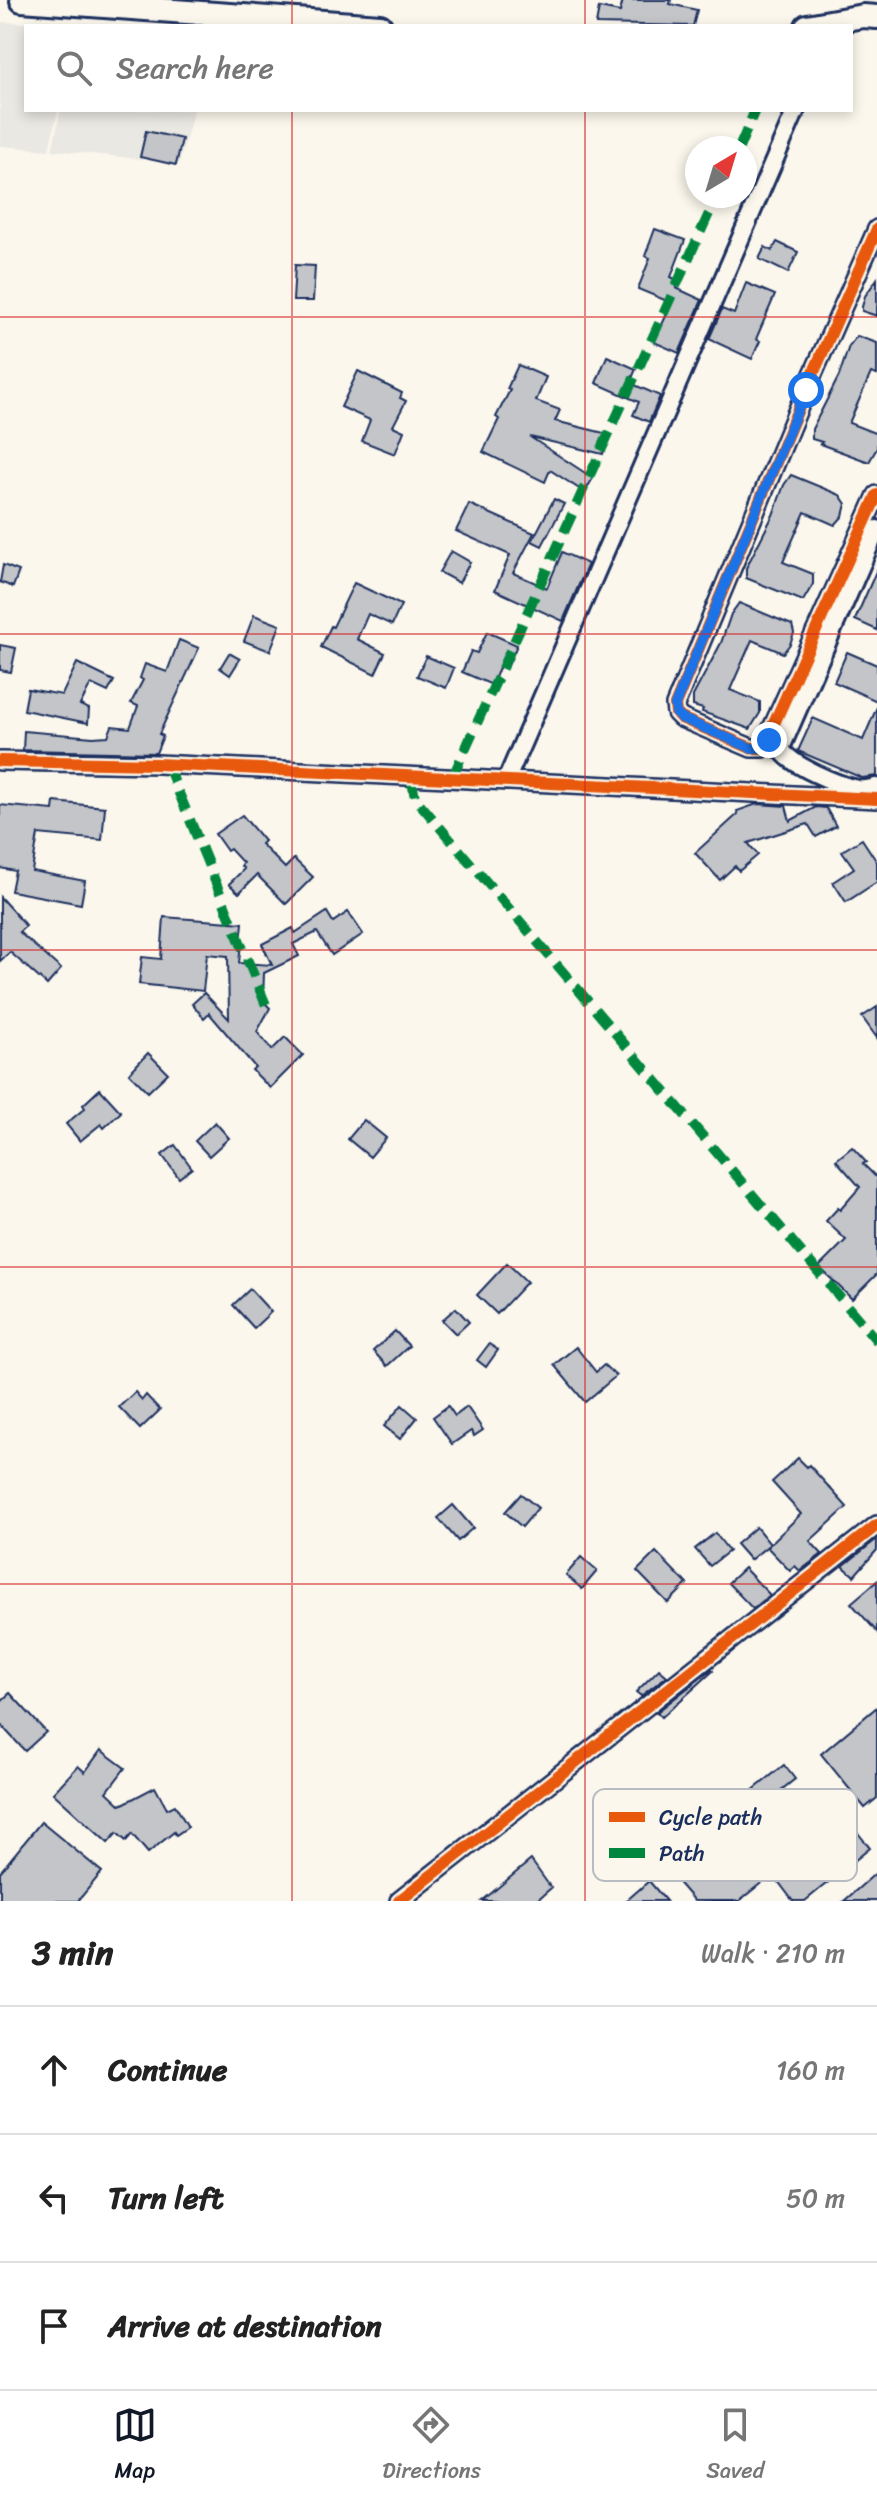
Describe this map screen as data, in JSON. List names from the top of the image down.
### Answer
{
  "legend": ["Cycle path", "Path"],
  "north": "top right",
  "page": {
    "search": "Search here",
    "heading": ["3 min", "Walk · 210 m"],
    "list": [
      ["Continue", "160 m"],
      ["Turn left", "50 m"],
      "Arrive at destination"
    ],
    "nav": ["Map", "Directions", "Saved"]
  }
}
